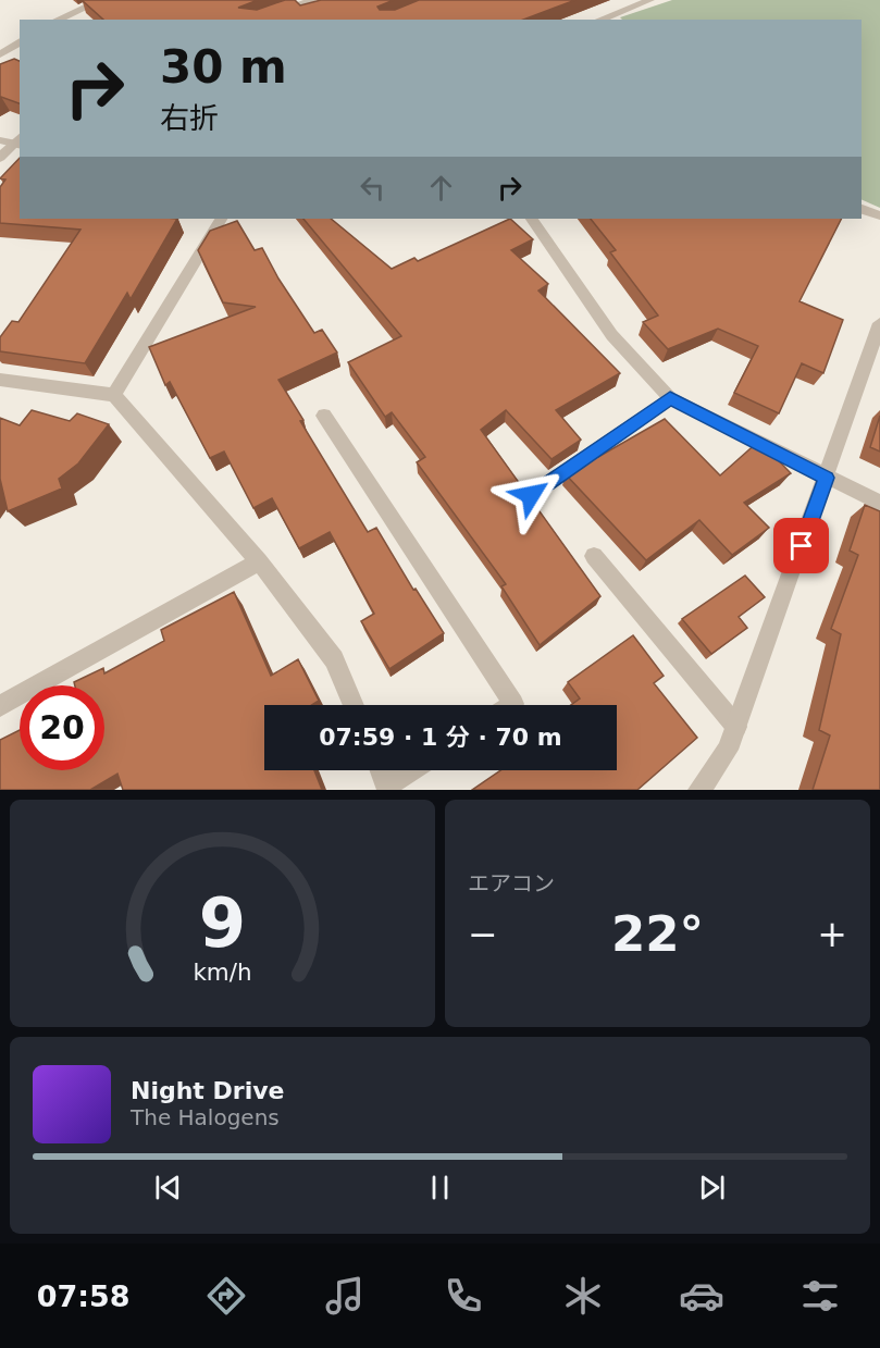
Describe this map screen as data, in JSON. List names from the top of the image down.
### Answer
{
  "page": {
    "turn": ["30 m", "右折"],
    "limit": "20",
    "trip": "07:59 · 1 分 · 70 m",
    "tile": "エアコン",
    "heat": ["−", "22°", "+"],
    "song": ["Night Drive", "The Halogens"],
    "tabs": "07:58",
    "gauge": ["9", "km/h"]
  }
}
